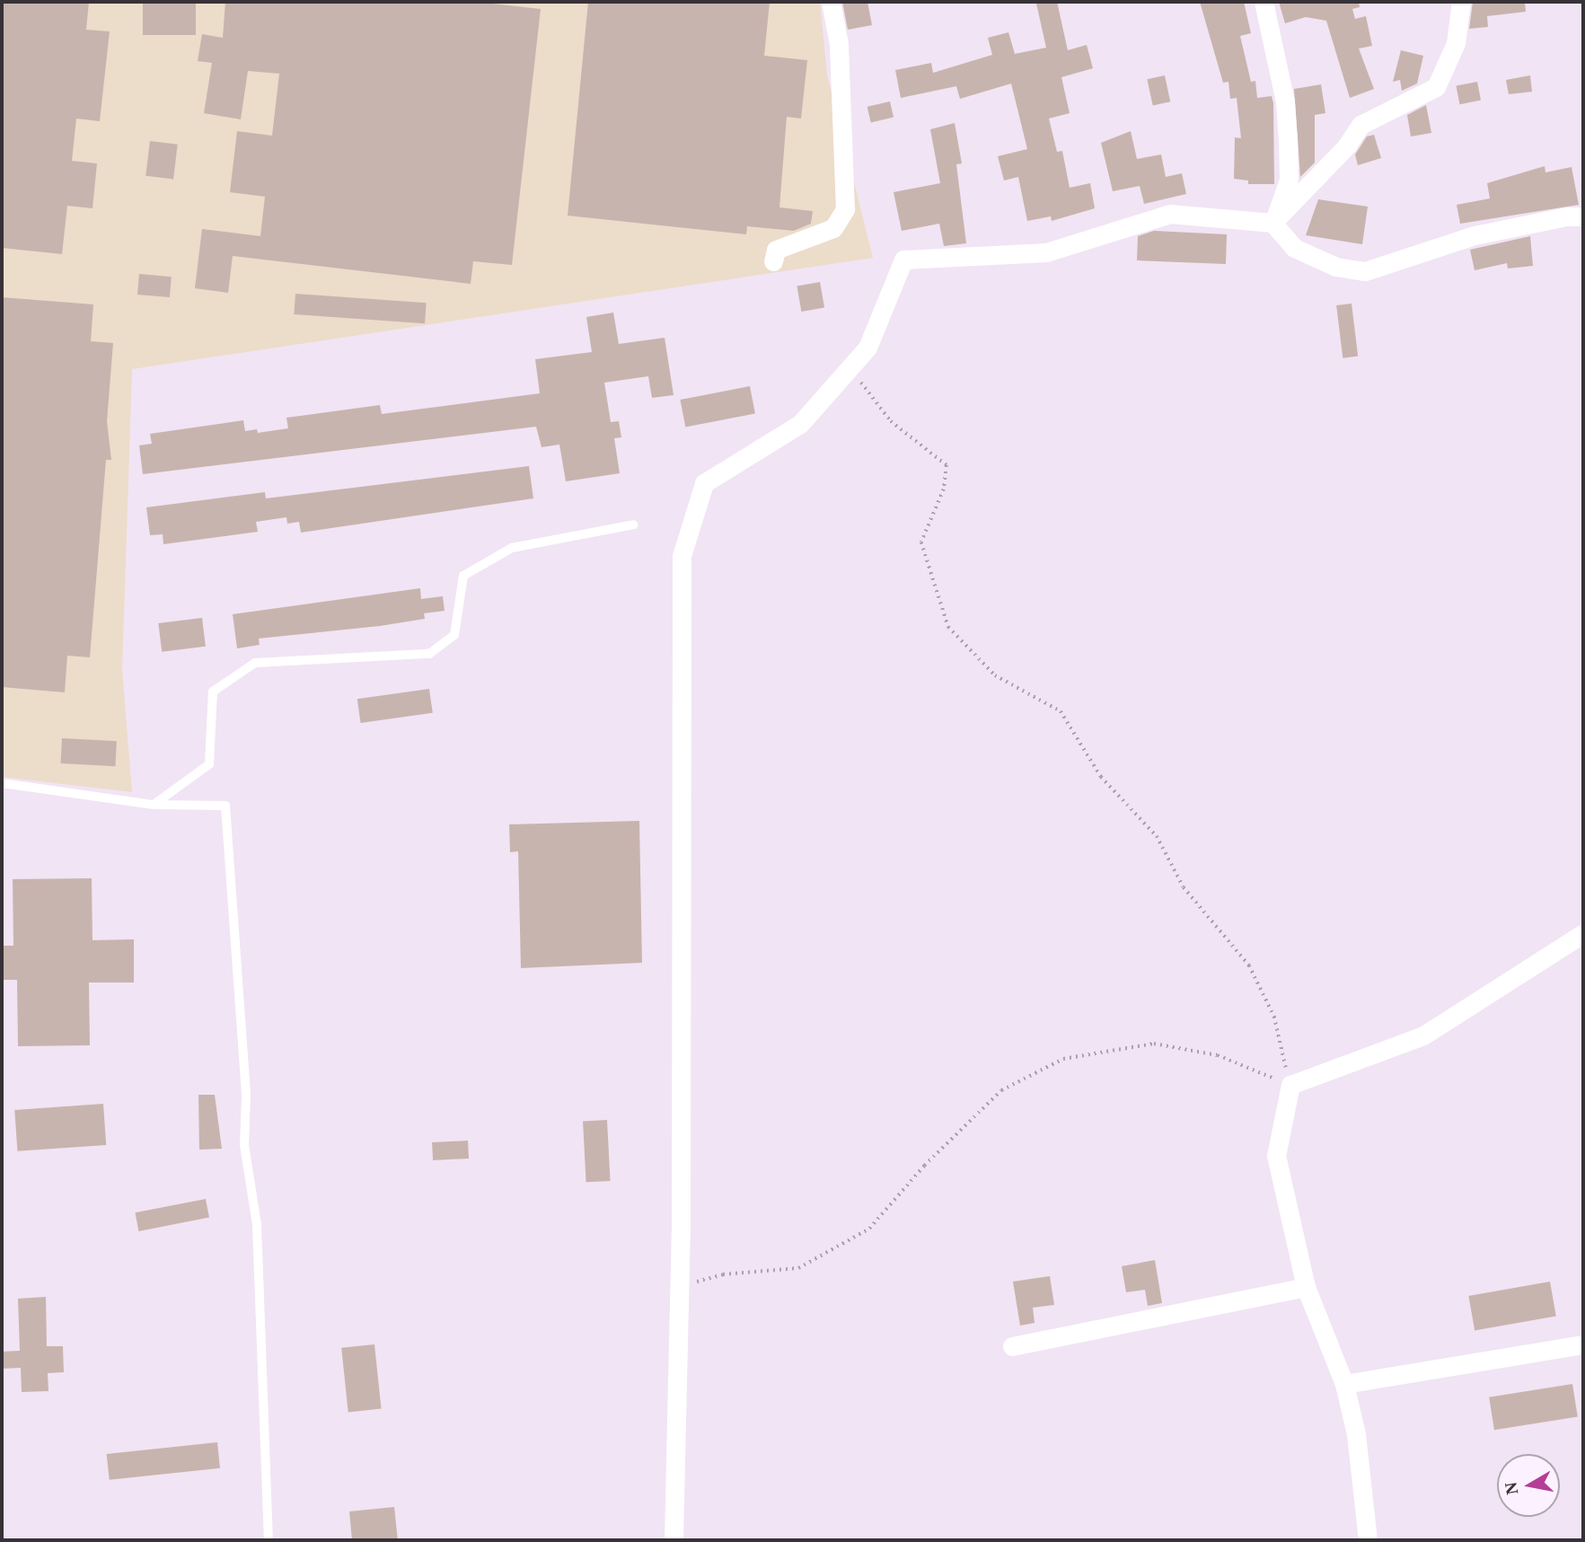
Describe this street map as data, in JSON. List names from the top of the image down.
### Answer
{
  "north": "left"
}
